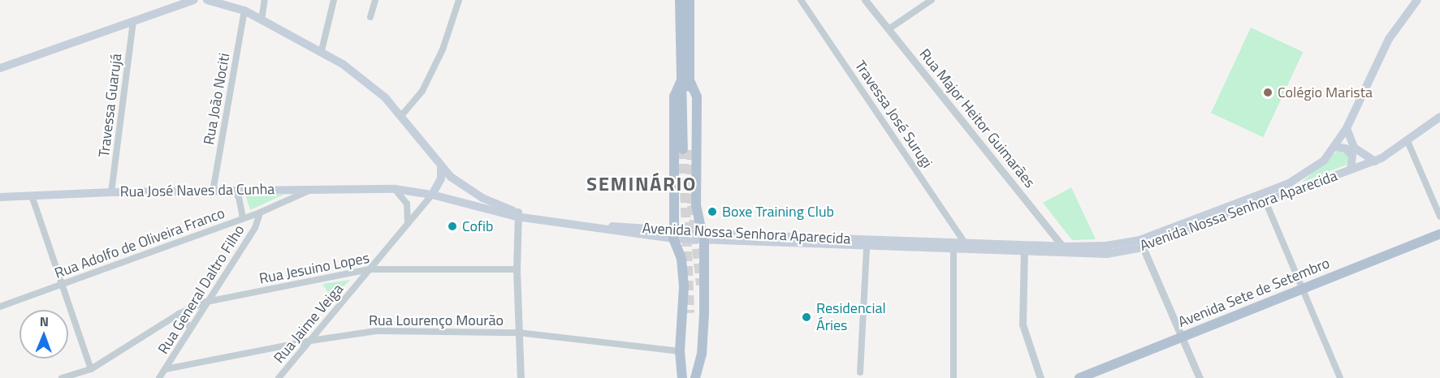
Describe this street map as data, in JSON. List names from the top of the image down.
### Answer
{
  "streets": {
    "main road": ["Rua José Naves da Cunha", "Avenida Nossa Senhora Aparecida", "Avenida Sete de Setembro"],
    "street": [
      "Rua João Nociti",
      "Travessa Guarujá",
      "Travessa José Surugi",
      "Rua Major Heitor Guimarães",
      "Rua Adolfo de Oliveira Franco",
      "Rua Jesuino Lopes",
      "Rua General Daltro Filho",
      "Rua Lourenço Mourão",
      "Rua Jaime Veiga"
    ]
  },
  "crossings": [
    ["Rua João Nociti", "Rua José Naves da Cunha"],
    ["Rua João Nociti", "Avenida Nossa Senhora Aparecida"],
    ["Travessa Guarujá", "Rua José Naves da Cunha"],
    ["Travessa José Surugi", "Avenida Nossa Senhora Aparecida"],
    ["Rua Major Heitor Guimarães", "Avenida Nossa Senhora Aparecida"],
    ["Rua José Naves da Cunha", "Avenida Nossa Senhora Aparecida"],
    ["Rua José Naves da Cunha", "Rua Adolfo de Oliveira Franco"],
    ["Rua José Naves da Cunha", "Rua Jaime Veiga"],
    ["Rua Adolfo de Oliveira Franco", "Rua General Daltro Filho"],
    ["Rua Jesuino Lopes", "Rua General Daltro Filho"],
    ["Rua Jesuino Lopes", "Rua Jaime Veiga"],
    ["Rua General Daltro Filho", "Rua Lourenço Mourão"],
    ["Rua Lourenço Mourão", "Rua Jaime Veiga"]
  ],
  "districts": ["SEMINÁRIO"],
  "places": [
    "Colégio Marista",
    "Boxe Training Club",
    "Cofib",
    "Residencial Áries"
  ],
  "north": "top"
}
